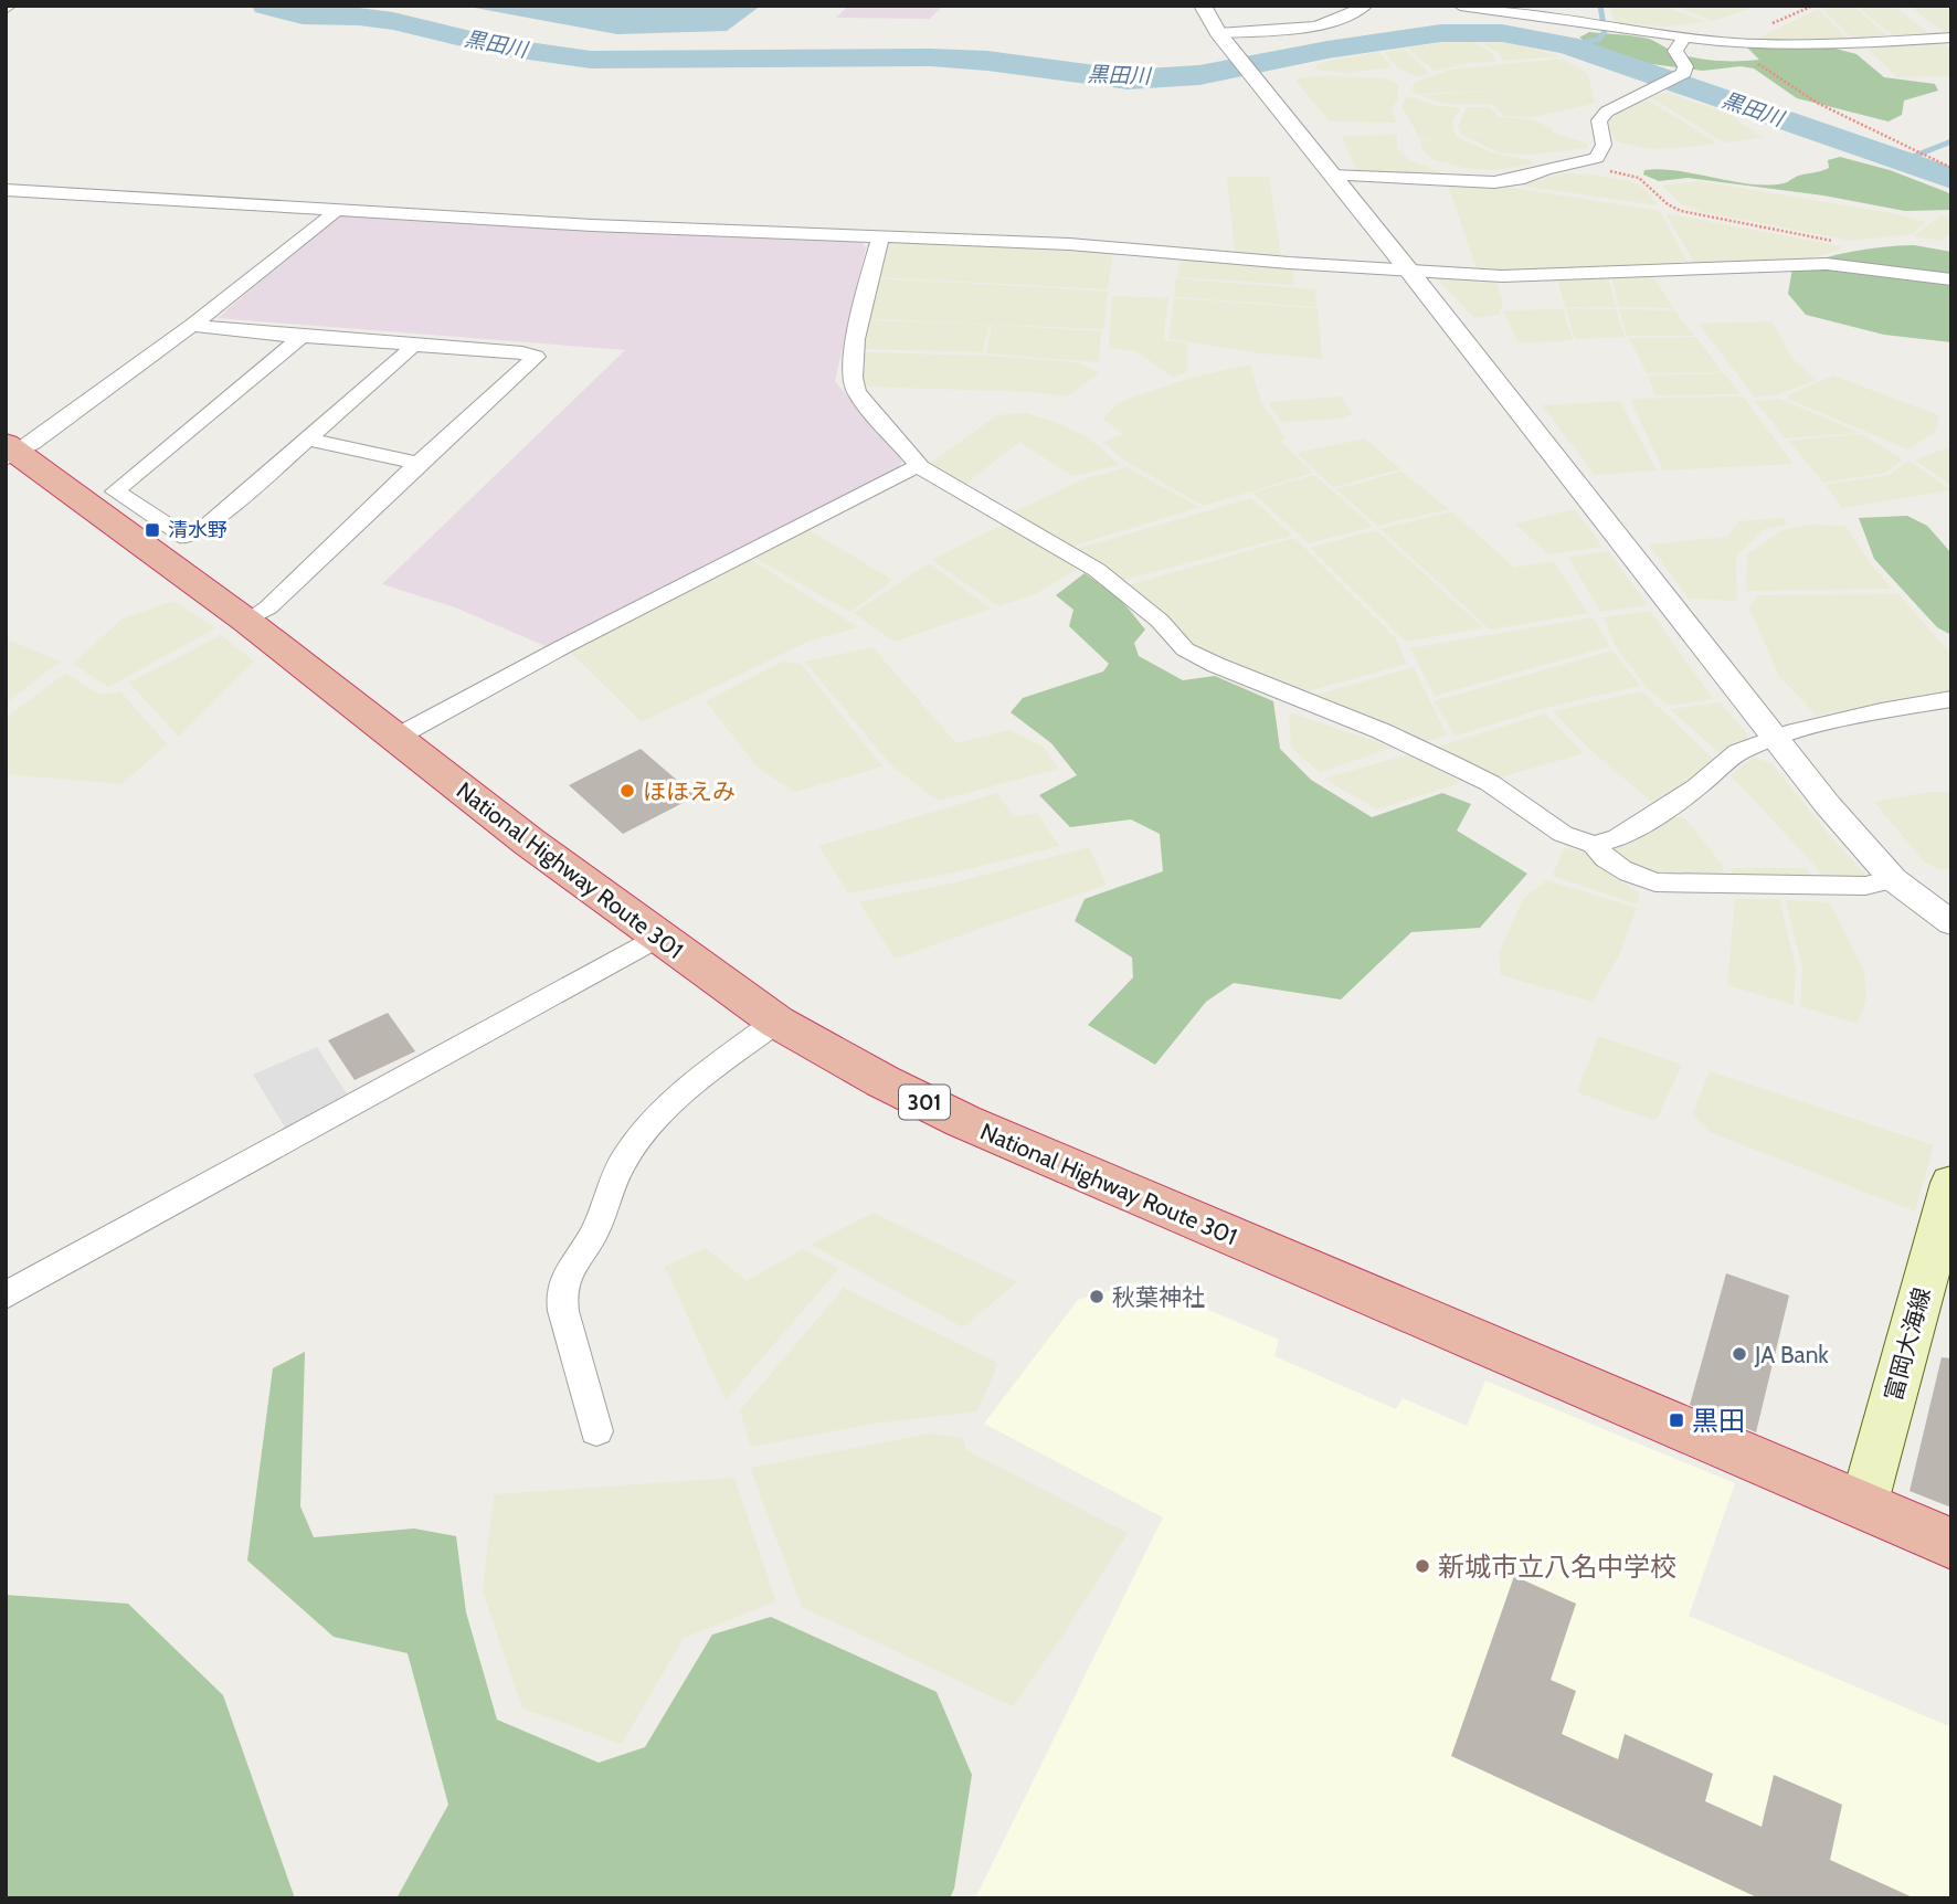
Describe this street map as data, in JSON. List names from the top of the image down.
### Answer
{
  "streets": {
    "highway": ["National Highway Route 301", "301"],
    "main road": ["富岡大海線"]
  },
  "crossings": [
    ["National Highway Route 301", "富岡大海線"]
  ],
  "water": ["黒田川"],
  "places": {
    "transit": ["清水野", "黒田"],
    "other": [
      "ほほえみ",
      "秋葉神社",
      "JA Bank",
      "新城市立八名中学校"
    ]
  }
}
